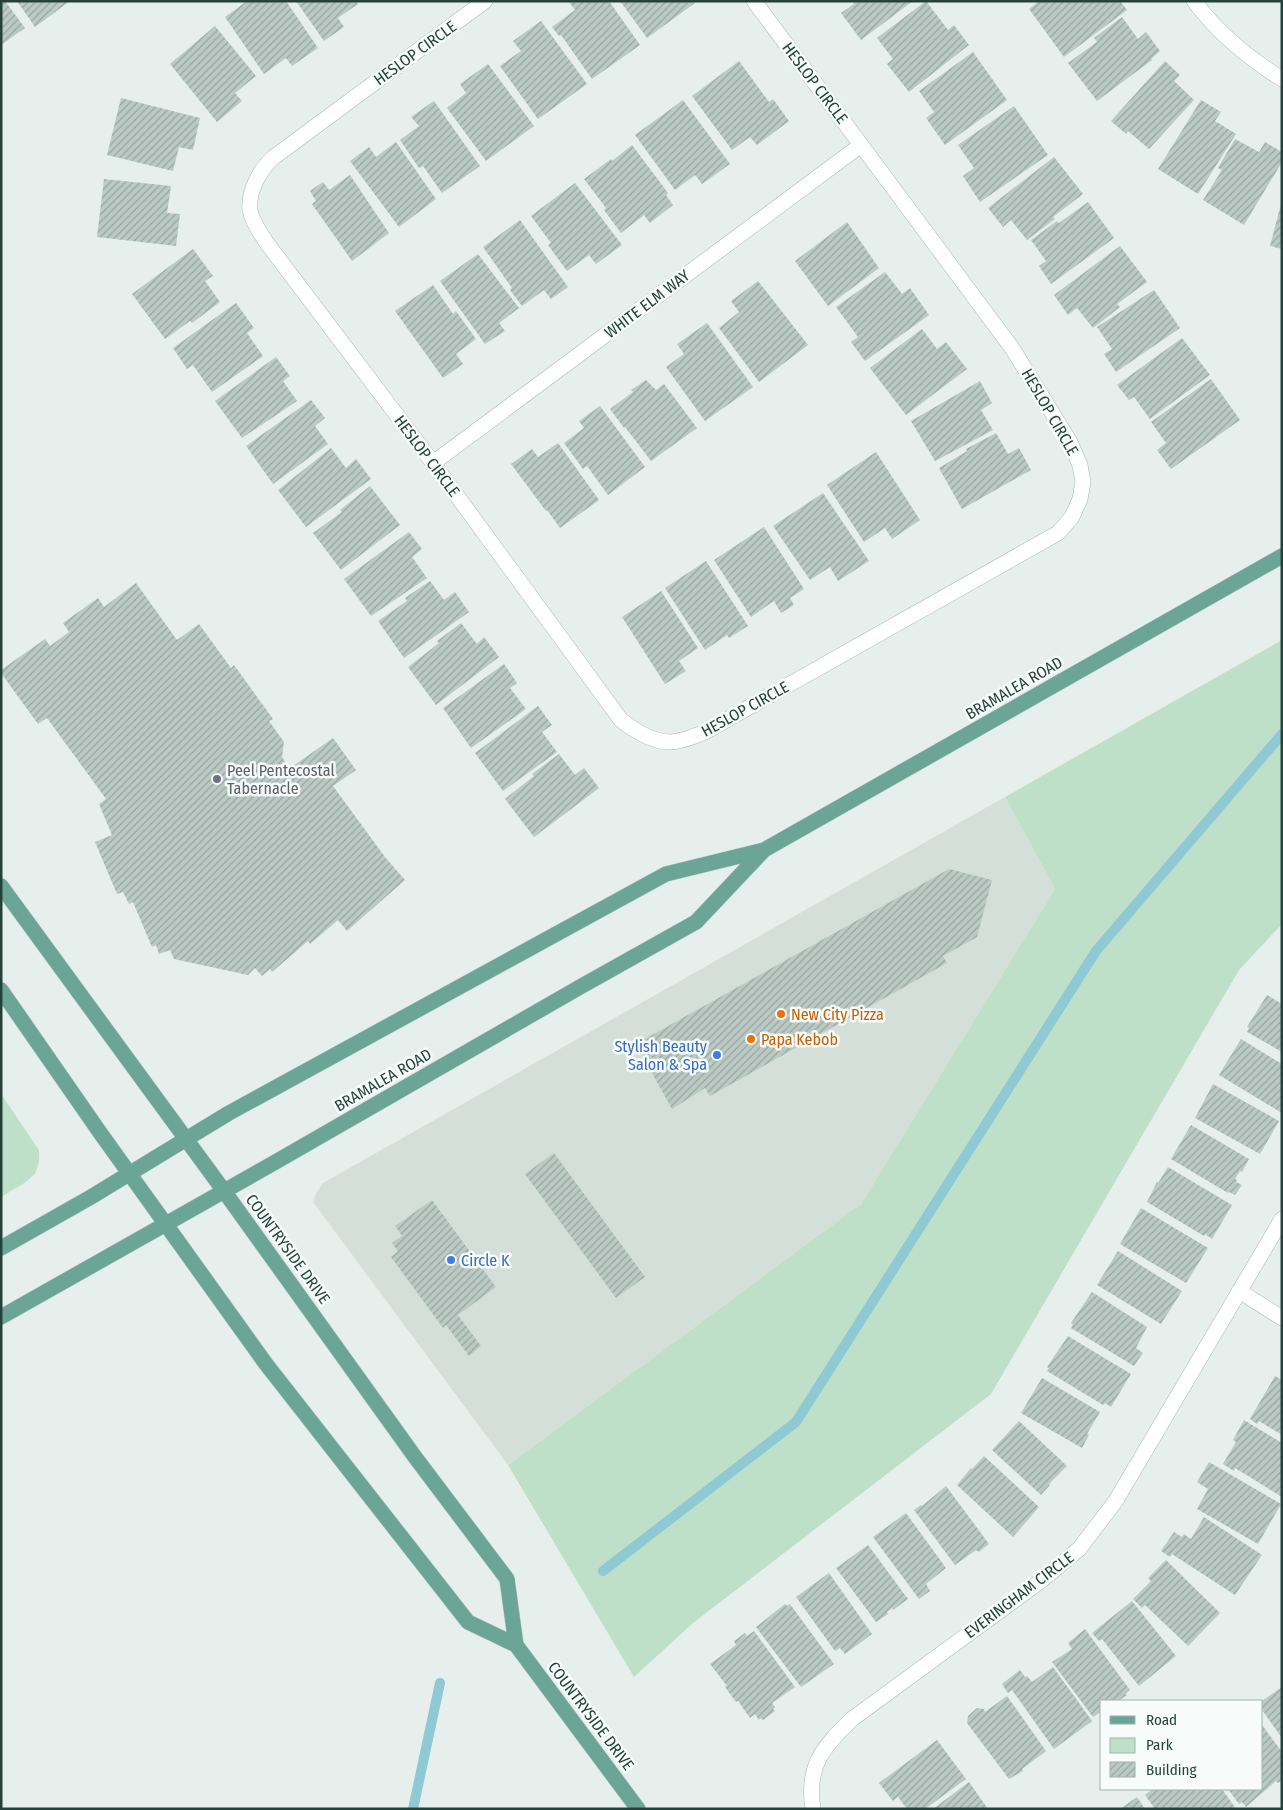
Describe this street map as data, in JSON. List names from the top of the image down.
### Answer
{
  "streets": {
    "main road": ["BRAMALEA ROAD", "COUNTRYSIDE DRIVE"],
    "street": ["HESLOP CIRCLE", "WHITE ELM WAY", "EVERINGHAM CIRCLE"]
  },
  "crossings": [
    ["HESLOP CIRCLE", "WHITE ELM WAY"],
    ["BRAMALEA ROAD", "COUNTRYSIDE DRIVE"]
  ],
  "places": [
    "Peel Pentecostal Tabernacle",
    "New City Pizza",
    "Papa Kebob",
    "Stylish Beauty Salon & Spa",
    "Circle K"
  ],
  "legend": ["Road", "Park", "Building"]
}
